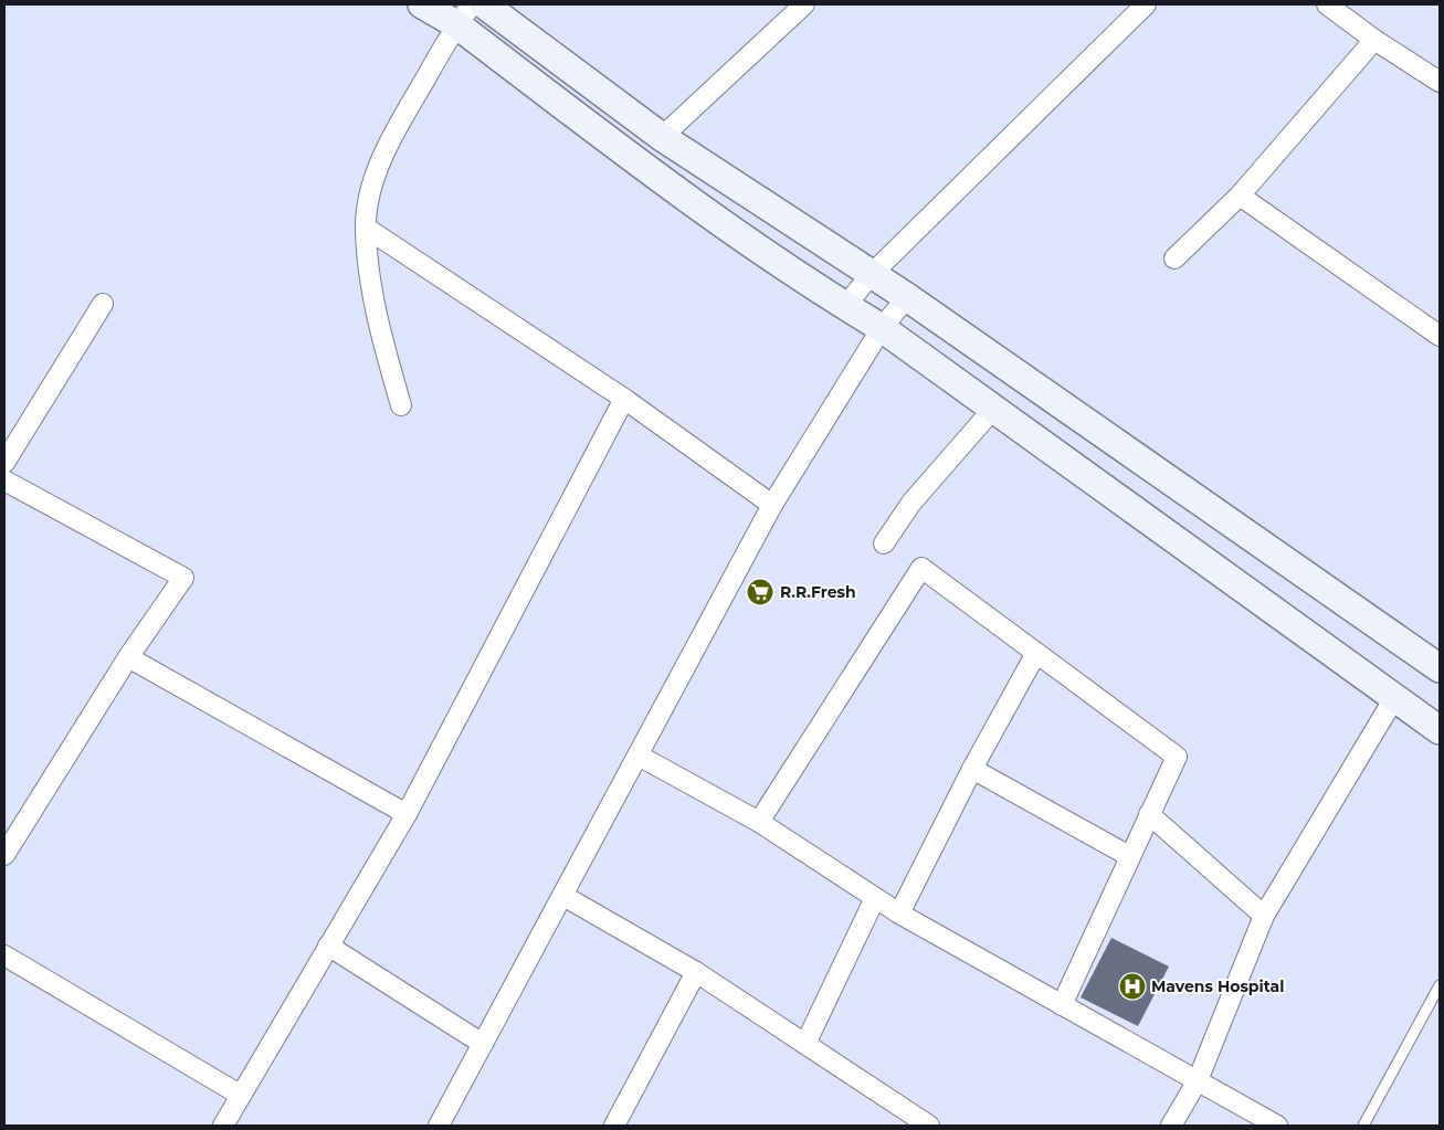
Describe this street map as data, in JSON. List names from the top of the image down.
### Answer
{
  "places": {
    "supermarket": ["R.R.Fresh"],
    "hospital": ["Mavens Hospital"]
  }
}
